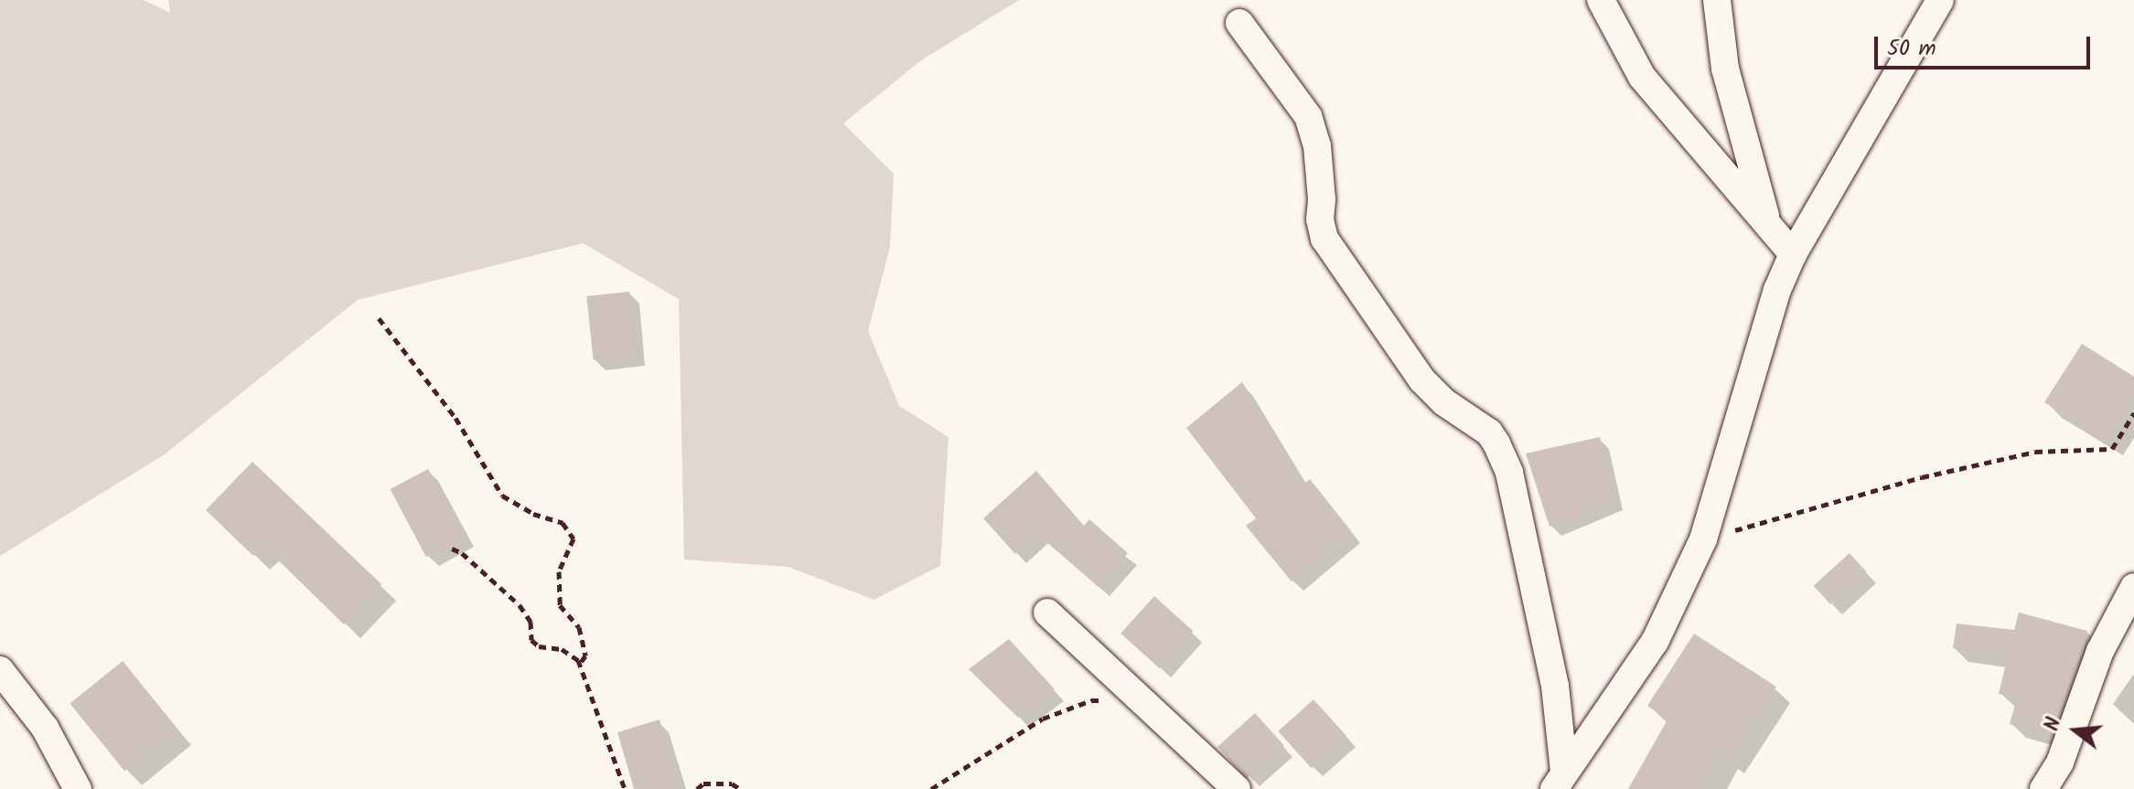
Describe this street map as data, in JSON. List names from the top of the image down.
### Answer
{
  "scale_bar": "50 m",
  "north": "left"
}
